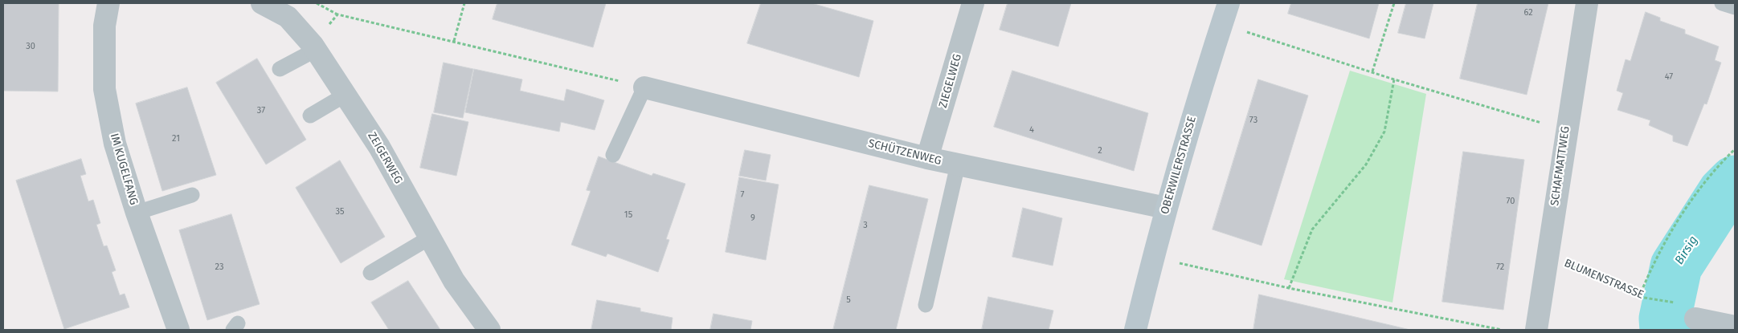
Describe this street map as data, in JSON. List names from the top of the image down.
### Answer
{
  "streets": {
    "main road": ["OBERWILERSTRASSE"],
    "street": [
      "ZIEGELWEG",
      "SCHÜTZENWEG",
      "ZEIGERWEG",
      "SCHAFMATTWEG",
      "IM KUGELFANG"
    ],
    "path": ["BLUMENSTRASSE"]
  },
  "crossings": [
    ["ZIEGELWEG", "SCHÜTZENWEG"],
    ["SCHÜTZENWEG", "OBERWILERSTRASSE"],
    ["SCHAFMATTWEG", "BLUMENSTRASSE"]
  ],
  "water": ["Birsig"],
  "house_numbers": [
    "62",
    "30",
    "47",
    "37",
    "73",
    "4",
    "21",
    "2",
    "7",
    "70",
    "35",
    "15",
    "9",
    "3",
    "23",
    "72",
    "5"
  ]
}
